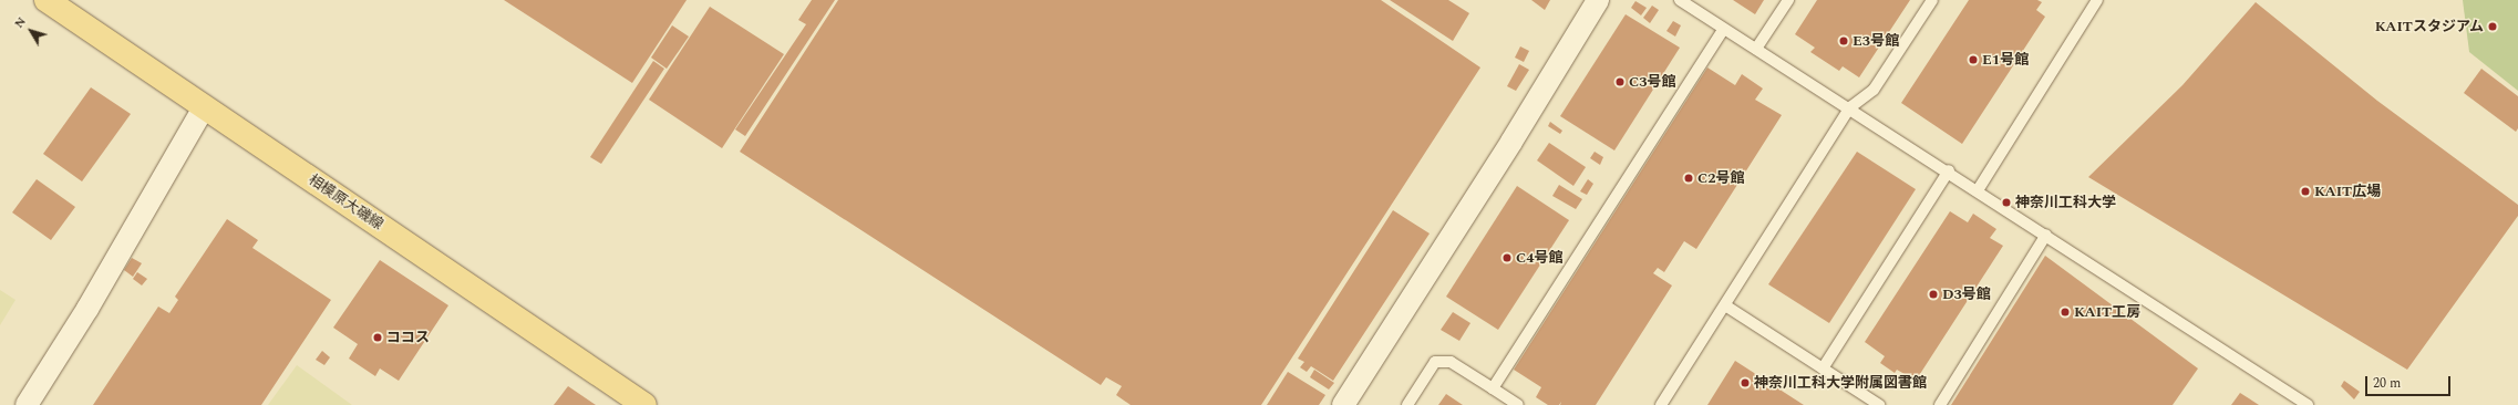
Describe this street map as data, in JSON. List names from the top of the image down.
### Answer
{
  "streets": {
    "main road": ["相模原大磯線"]
  },
  "places": [
    "KAITスタジアム",
    "E3号館",
    "E1号館",
    "C3号館",
    "C2号館",
    "KAIT広場",
    "神奈川工科大学",
    "C4号館",
    "D3号館",
    "KAIT工房",
    "ココス",
    "神奈川工科大学附属図書館"
  ],
  "scale_bar": "20 m",
  "north": "top left"
}
